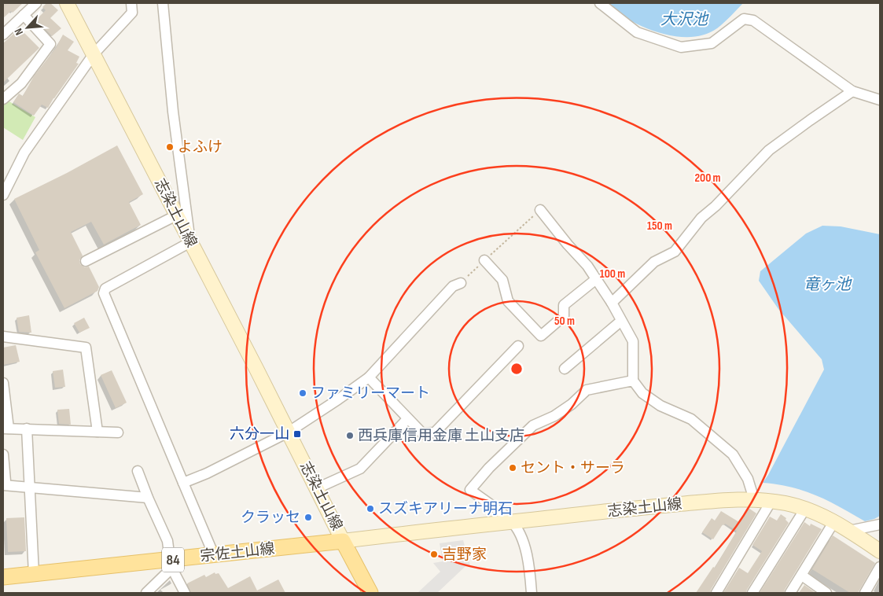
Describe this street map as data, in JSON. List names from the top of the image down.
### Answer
{
  "streets": {
    "main road": ["志染土山線", "宗佐土山線", "84"]
  },
  "crossings": [
    ["志染土山線", "宗佐土山線"]
  ],
  "water": ["大沢池", "竜ヶ池"],
  "places": {
    "other": [
      "よふけ",
      "ファミリーマート",
      "西兵庫信用金庫 土山支店",
      "セント・サーラ",
      "スズキアリーナ明石",
      "クラッセ",
      "吉野家"
    ],
    "transit": ["六分一山"]
  },
  "north": "bottom left",
  "rings": [
    "200 m",
    "150 m",
    "100 m",
    "50 m"
  ]
}
